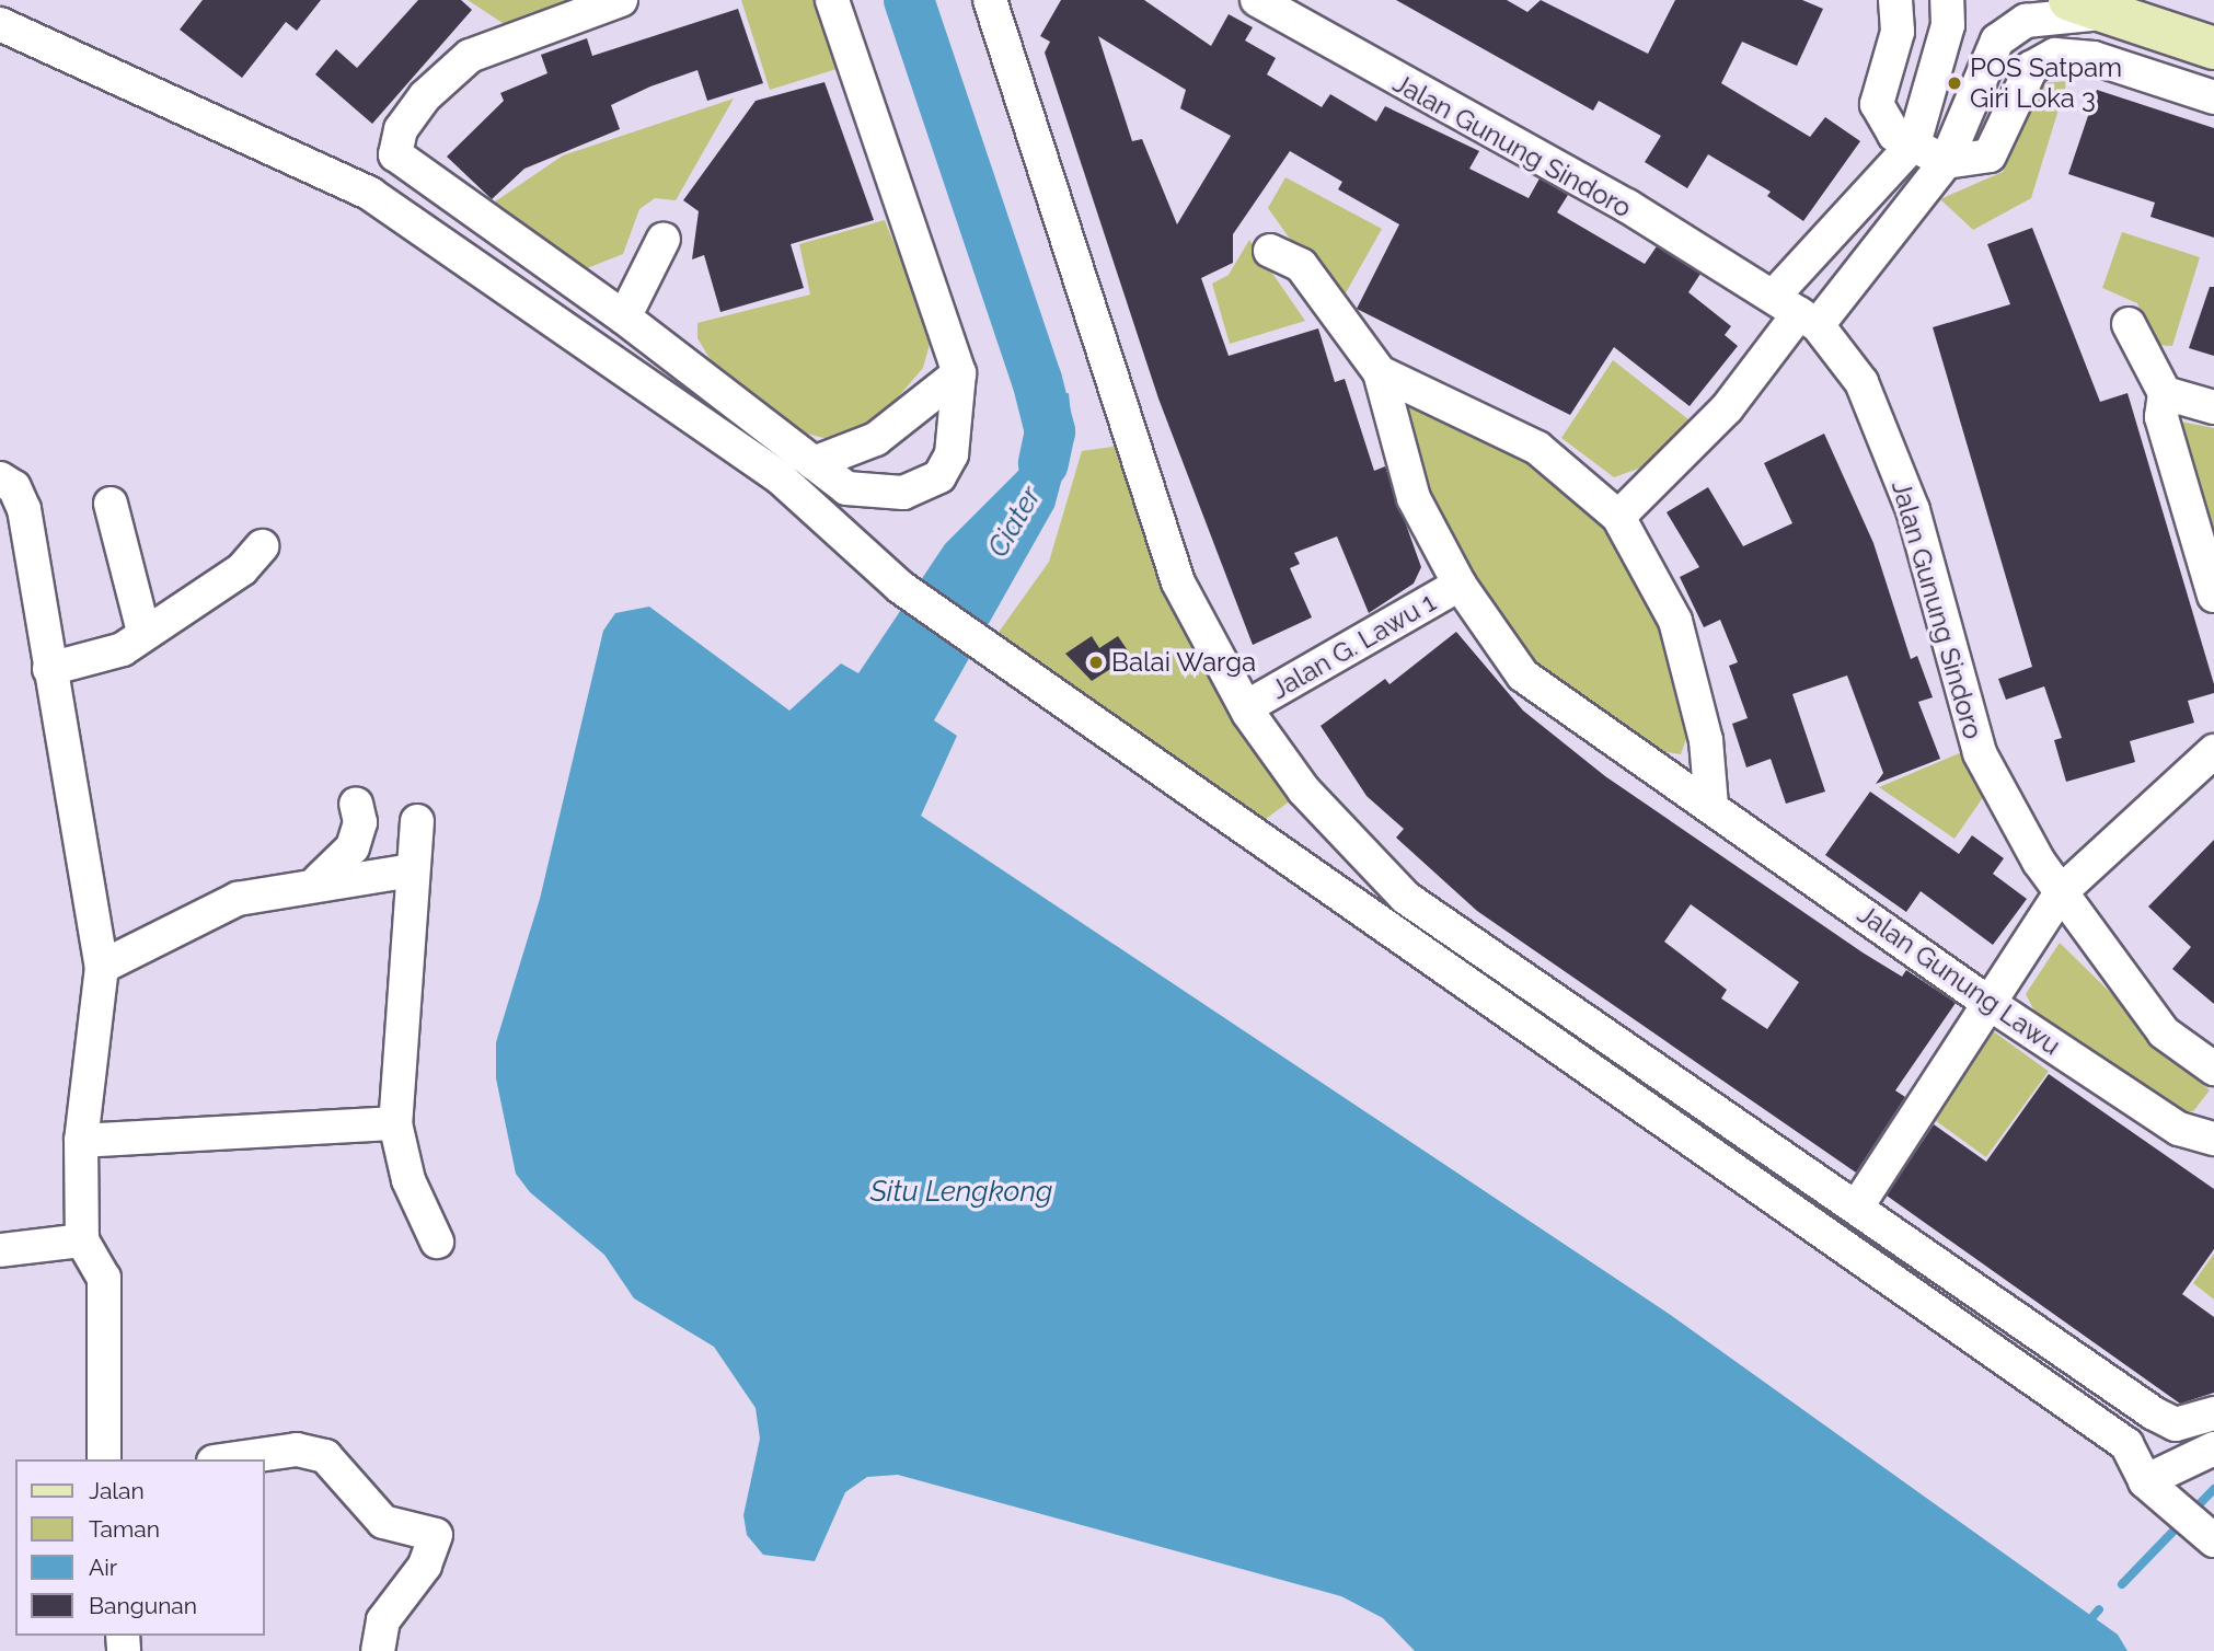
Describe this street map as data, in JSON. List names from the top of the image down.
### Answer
{
  "streets": {
    "street": ["Jalan Gunung Sindoro", "Jalan G. Lawu 1", "Jalan Gunung Lawu"]
  },
  "crossings": [
    ["Jalan G. Lawu 1", "Jalan Gunung Lawu"]
  ],
  "water": ["Ciater", "Situ Lengkong"],
  "places": ["POS Satpam Giri Loka 3", "Balai Warga"],
  "legend": [
    "Jalan",
    "Taman",
    "Air",
    "Bangunan"
  ]
}
